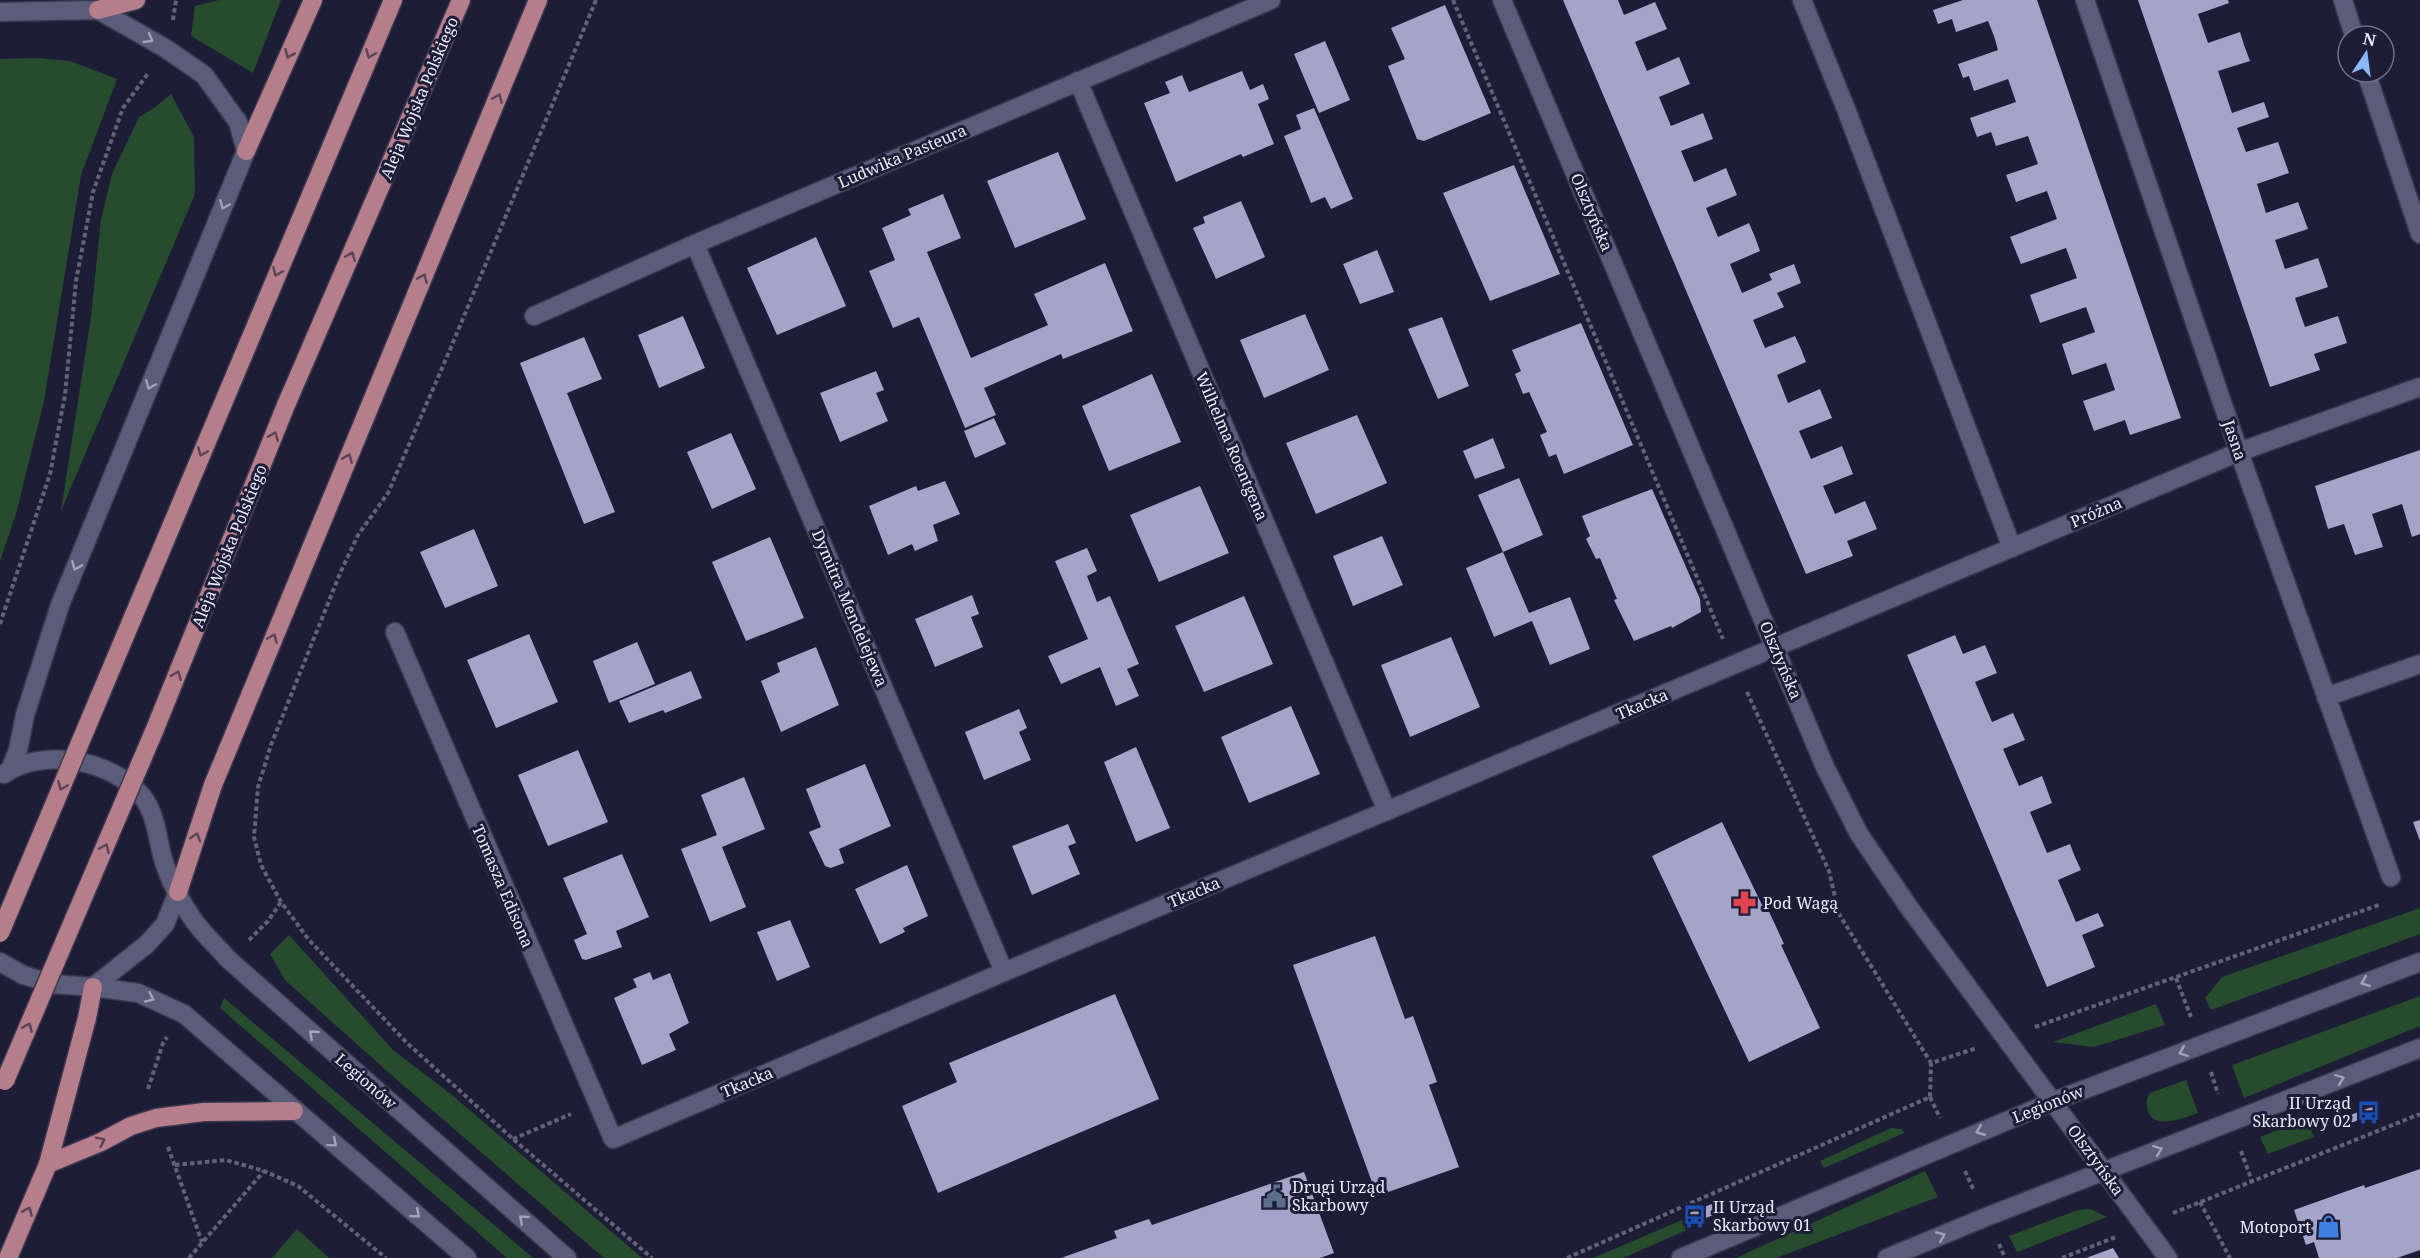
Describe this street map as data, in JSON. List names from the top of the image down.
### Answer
{
  "streets": {
    "main road": ["Aleja Wojska Polskiego"],
    "street": [
      "Ludwika Pasteura",
      "Olsztyńska",
      "Jasna",
      "Wilhelma Roentgena",
      "Próżna",
      "Dymitra Mendelejewa",
      "Tkacka",
      "Tomasza Edisona",
      "Legionów"
    ]
  },
  "crossings": [
    ["Ludwika Pasteura", "Wilhelma Roentgena"],
    ["Ludwika Pasteura", "Dymitra Mendelejewa"],
    ["Olsztyńska", "Próżna"],
    ["Olsztyńska", "Tkacka"],
    ["Olsztyńska", "Legionów"],
    ["Jasna", "Próżna"],
    ["Wilhelma Roentgena", "Tkacka"],
    ["Próżna", "Tkacka"],
    ["Dymitra Mendelejewa", "Tkacka"],
    ["Tkacka", "Tomasza Edisona"]
  ],
  "places": {
    "pharmacy": ["Pod Wagą"],
    "bus stop": ["II Urząd Skarbowy 02", "II Urząd Skarbowy 01"],
    "public building": ["Drugi Urząd Skarbowy"],
    "shop": ["Motoport"]
  },
  "north": "top"
}
